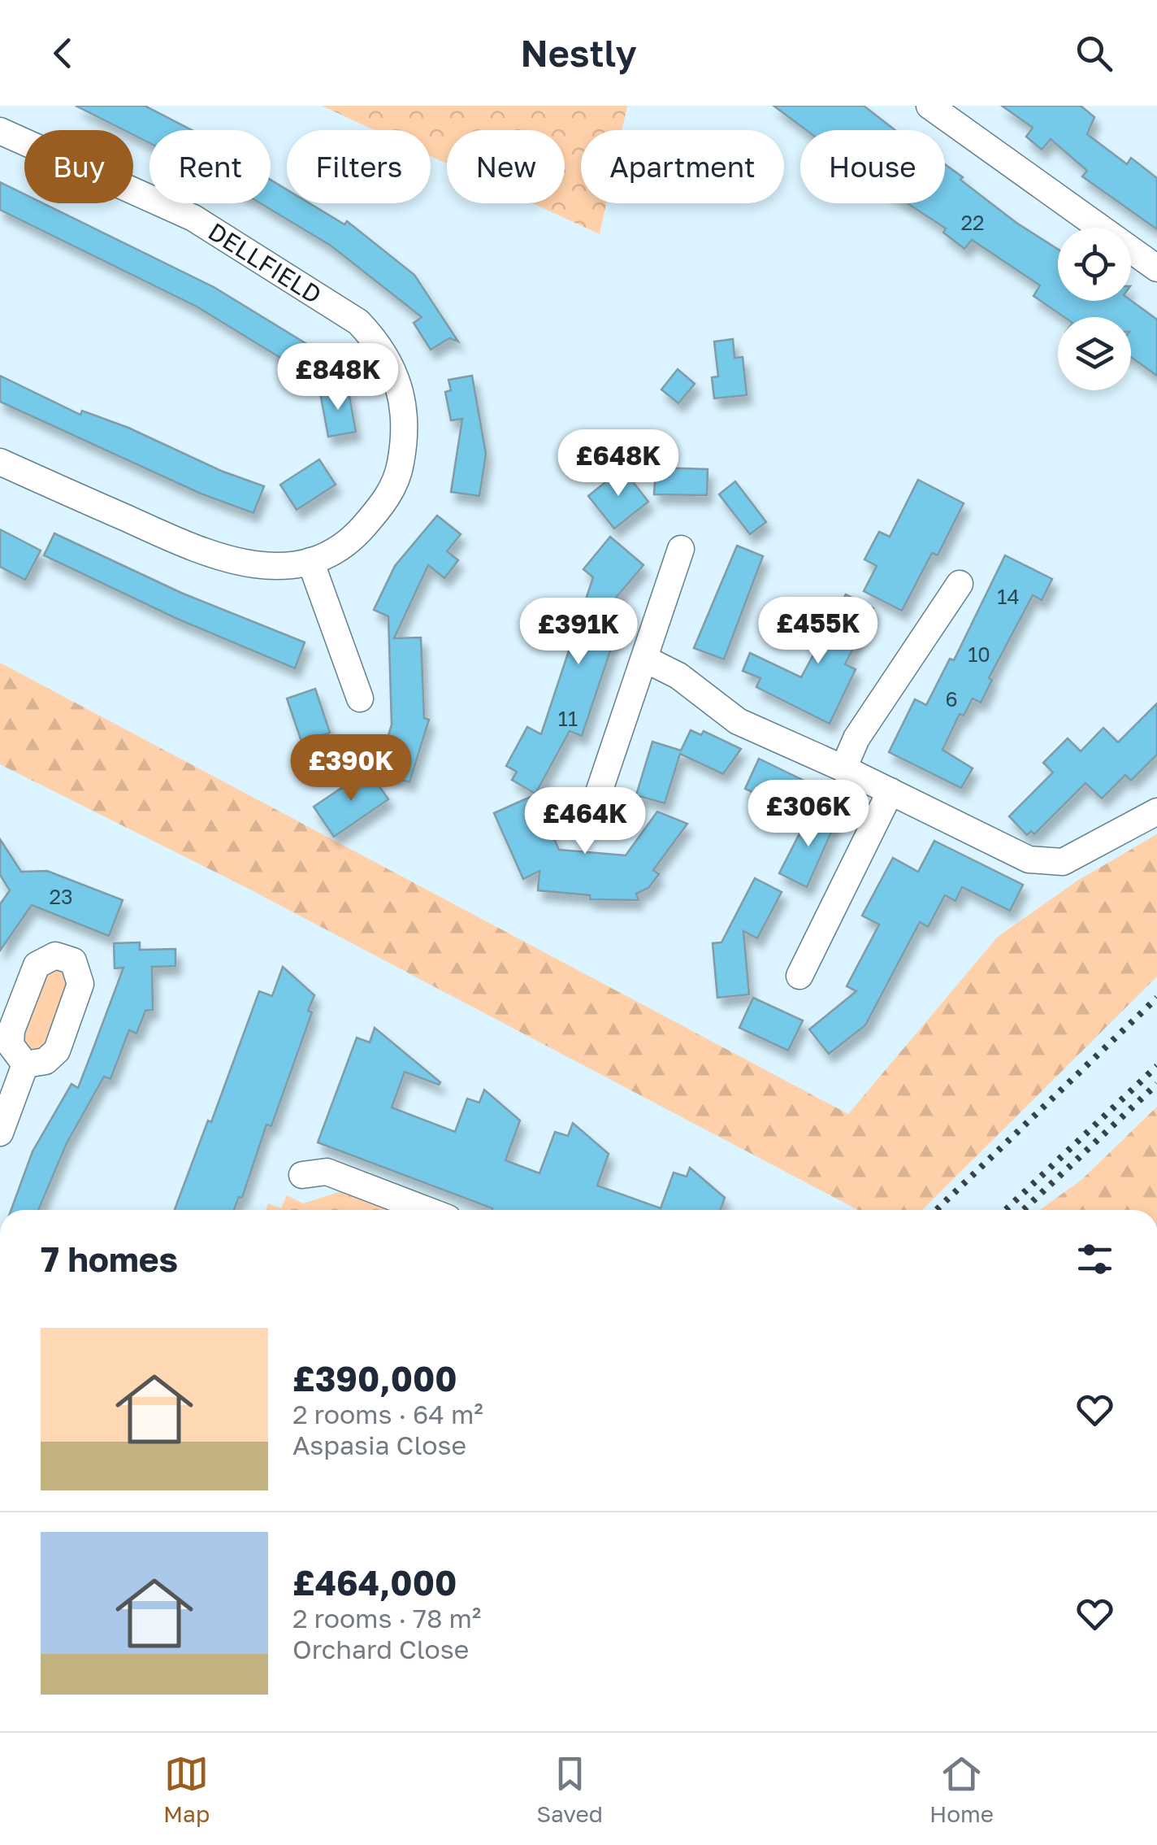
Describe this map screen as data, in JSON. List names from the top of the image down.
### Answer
{
  "streets": {
    "street": ["DELLFIELD"]
  },
  "house_numbers": [
    "22",
    "14",
    "10",
    "6",
    "11",
    "23"
  ],
  "page": {
    "header": "Nestly",
    "chip": [
      "Buy",
      "Rent",
      "Filters",
      "New",
      "Apartment",
      "House"
    ],
    "price": [
      "£848K",
      "£648K",
      "£455K",
      "£391K",
      "£390K",
      "£306K",
      "£464K"
    ],
    "heading": "7 homes",
    "list": [
      {
        "name": "£390,000",
        "note": "2 rooms · 64 m² · Aspasia Close"
      },
      {
        "name": "£464,000",
        "note": "2 rooms · 78 m² · Orchard Close"
      }
    ],
    "tabs": ["Map", "Saved", "Home"]
  }
}
